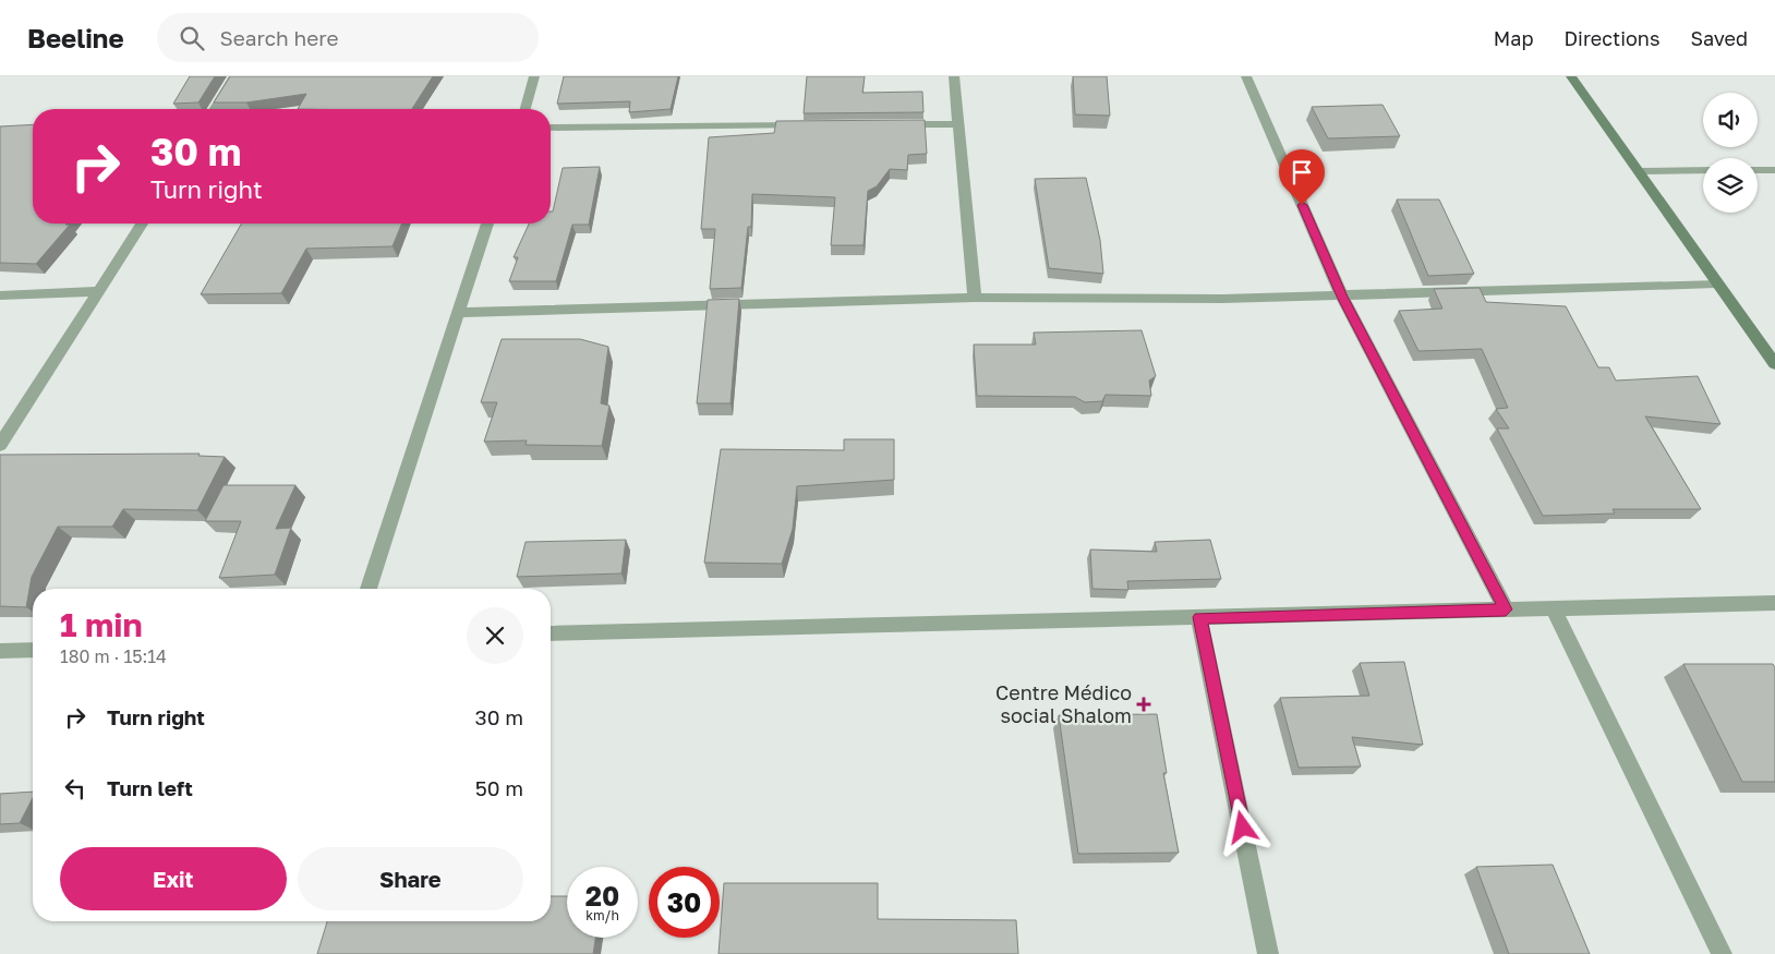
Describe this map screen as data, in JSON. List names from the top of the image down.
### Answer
{
  "places": {
    "health": ["Centre Médico social Shalom"]
  },
  "page": {
    "header": "Beeline",
    "search": "Search here",
    "nav": ["Map", "Directions", "Saved"],
    "turn": ["30 m", "Turn right"],
    "heading": ["1 min", "180 m · 15:14"],
    "list": [
      {
        "name": "Turn right",
        "value": "30 m"
      },
      {
        "name": "Turn left",
        "value": "50 m"
      }
    ],
    "buttons": ["Exit", "Share"],
    "speed": "20 km/h",
    "limit": "30"
  }
}
